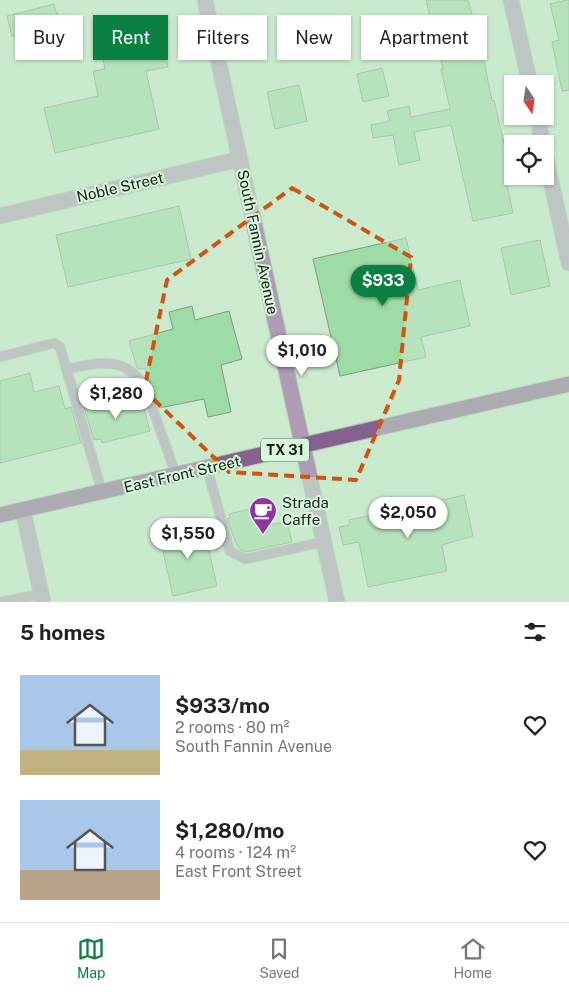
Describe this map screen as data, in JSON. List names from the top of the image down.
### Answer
{
  "streets": {
    "main road": ["TX 31", "East Front Street"],
    "street": ["Noble Street", "South Fannin Avenue"]
  },
  "crossings": [
    ["Noble Street", "South Fannin Avenue"],
    ["South Fannin Avenue", "East Front Street"]
  ],
  "places": {
    "cafe": ["Strada Caffe"]
  },
  "north": "bottom",
  "page": {
    "chip": [
      "Buy",
      "Rent",
      "Filters",
      "New",
      "Apartment"
    ],
    "price": [
      "$933",
      "$1,010",
      "$1,280",
      "$2,050",
      "$1,550"
    ],
    "heading": "5 homes",
    "list": [
      {
        "name": "$933/mo",
        "note": "2 rooms · 80 m² · South Fannin Avenue"
      },
      {
        "name": "$1,280/mo",
        "note": "4 rooms · 124 m² · East Front Street"
      }
    ],
    "tabs": ["Map", "Saved", "Home"]
  }
}
